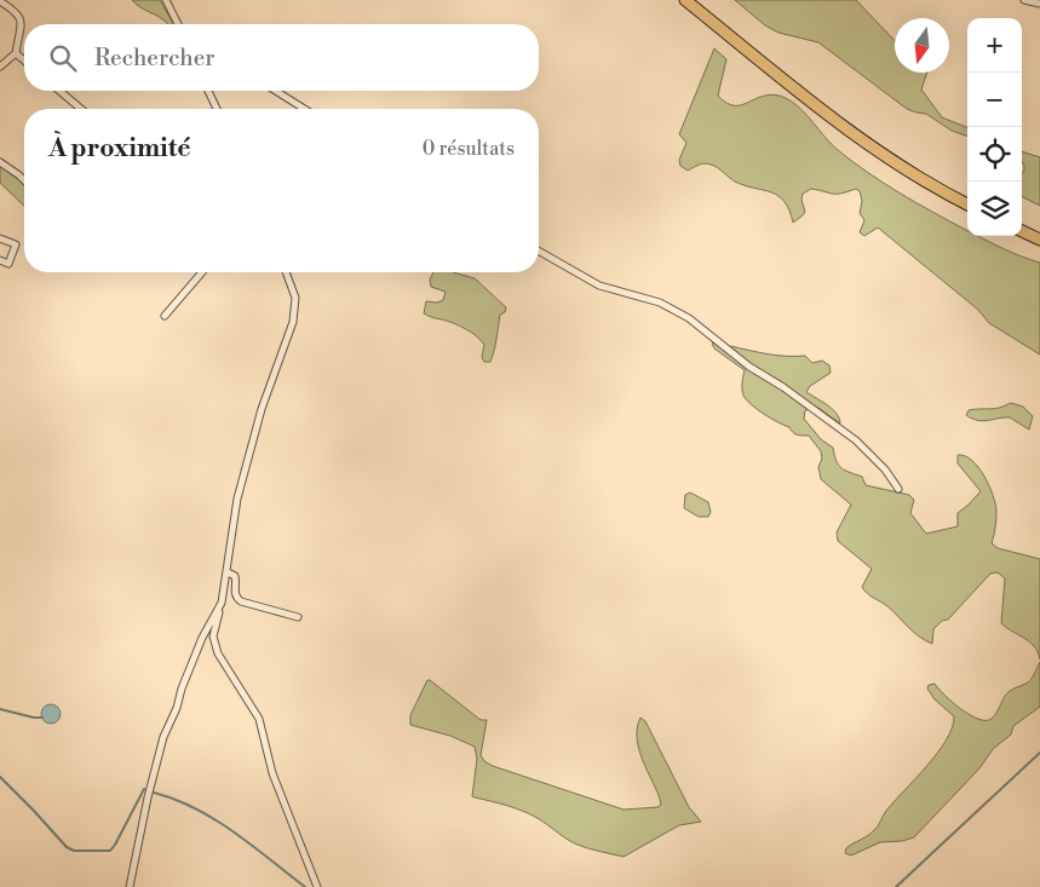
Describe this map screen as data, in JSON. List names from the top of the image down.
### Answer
{
  "north": "bottom",
  "page": {
    "map_buttons": ["+", "−"],
    "search": "Rechercher",
    "heading": ["À proximité", "0 résultats"]
  }
}
